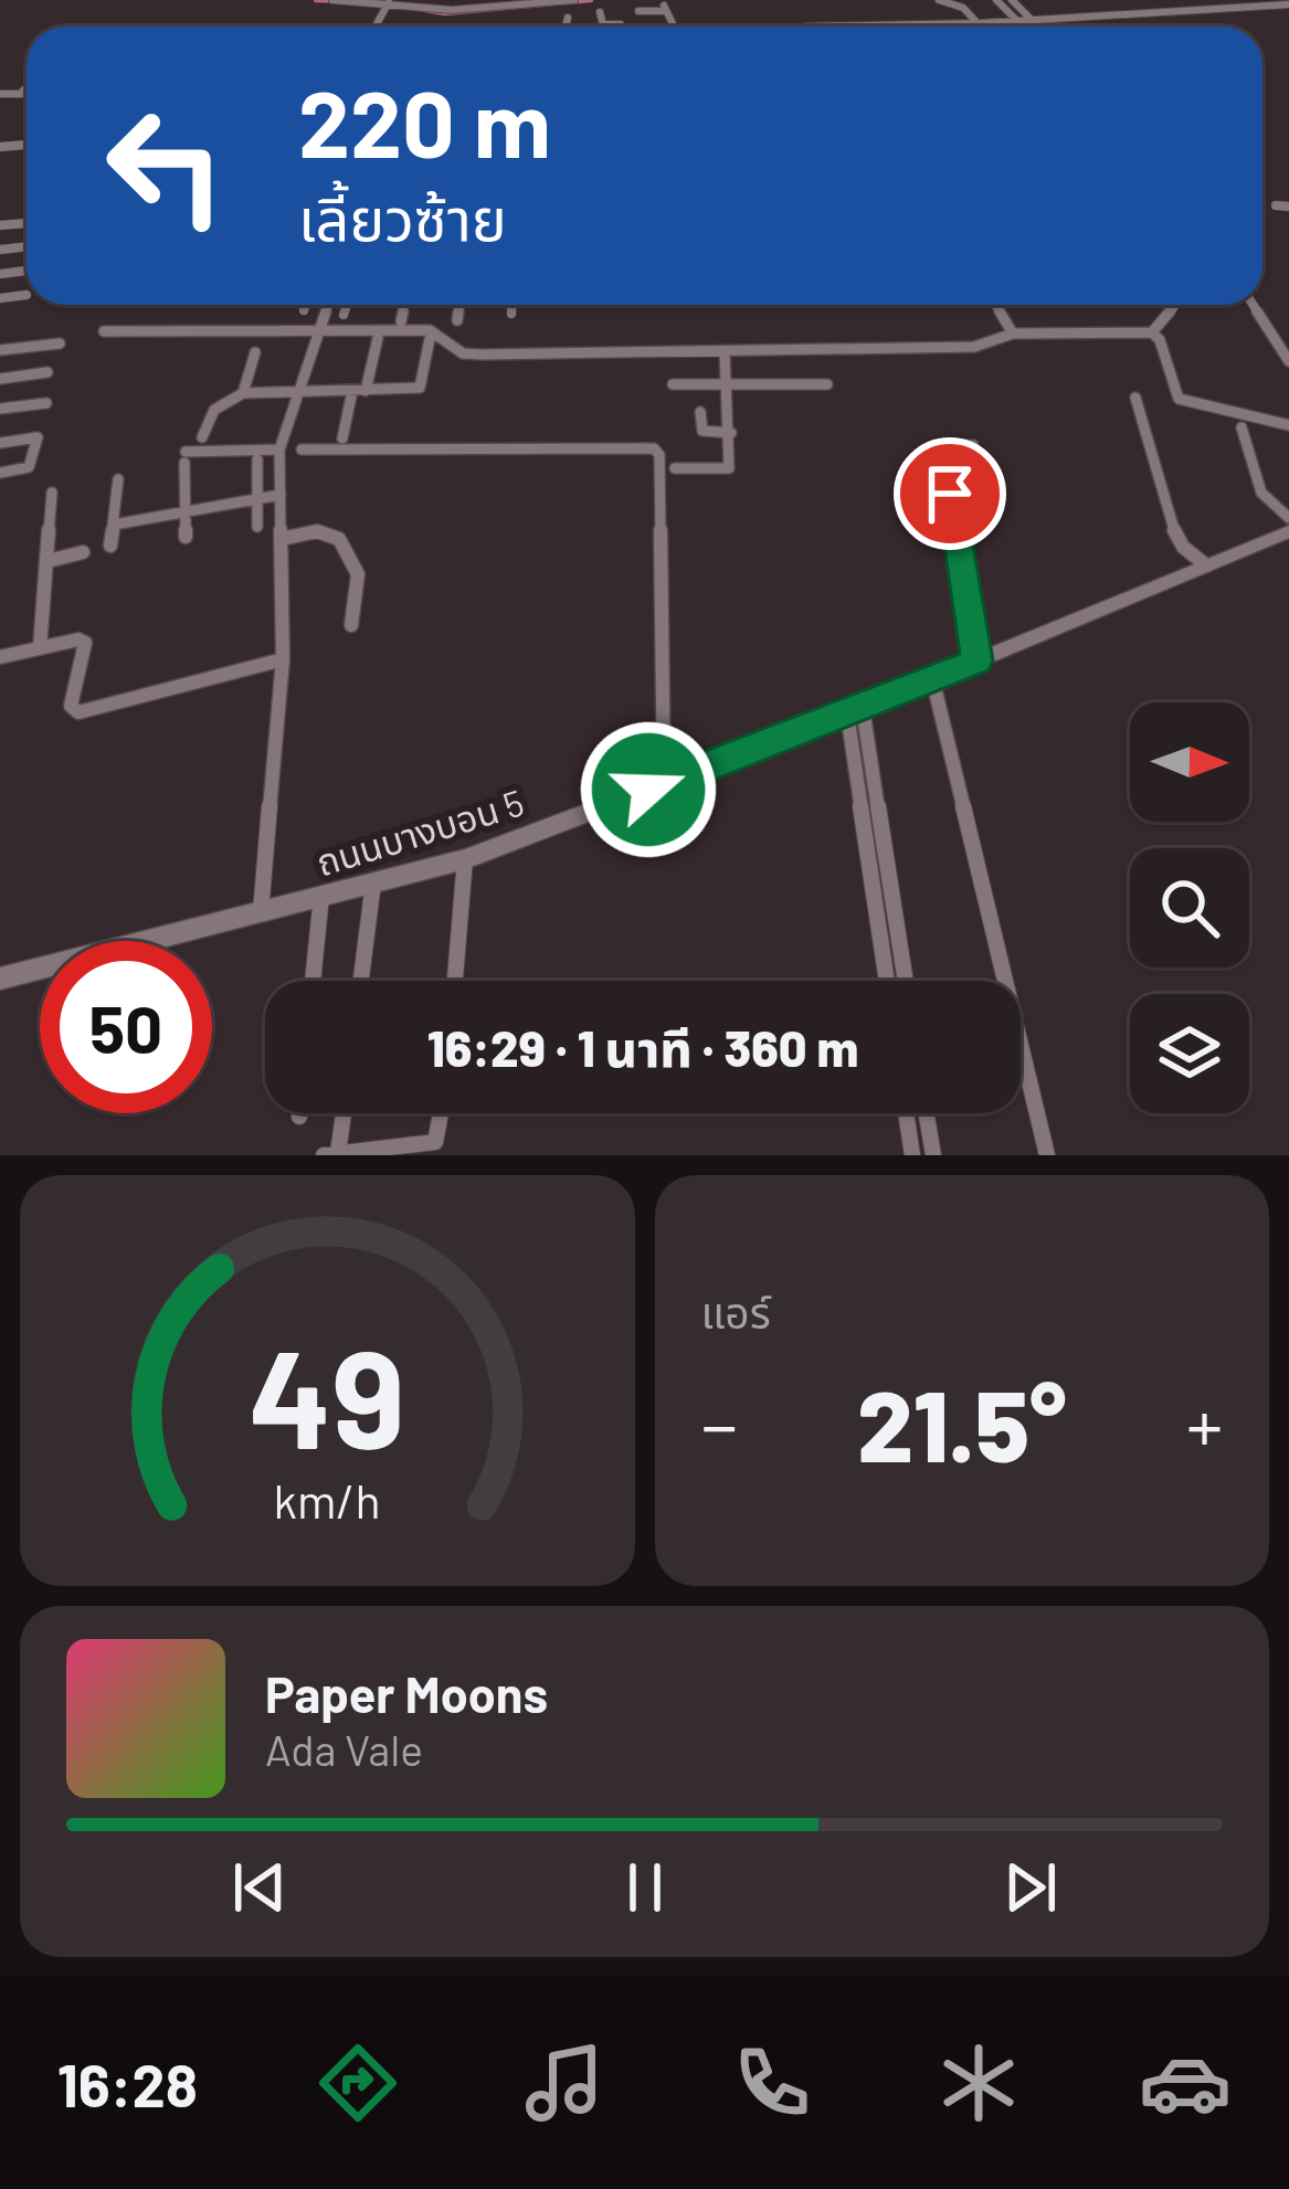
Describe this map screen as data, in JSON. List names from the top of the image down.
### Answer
{
  "streets": {
    "main road": ["ถนนบางบอน 5"]
  },
  "north": "right",
  "page": {
    "turn": ["220 m", "เลี้ยวซ้าย"],
    "limit": "50",
    "trip": "16:29 · 1 นาที · 360 m",
    "tile": "แอร์",
    "heat": ["−", "21.5°", "+"],
    "song": ["Paper Moons", "Ada Vale"],
    "tabs": "16:28",
    "gauge": ["49", "km/h"]
  }
}
